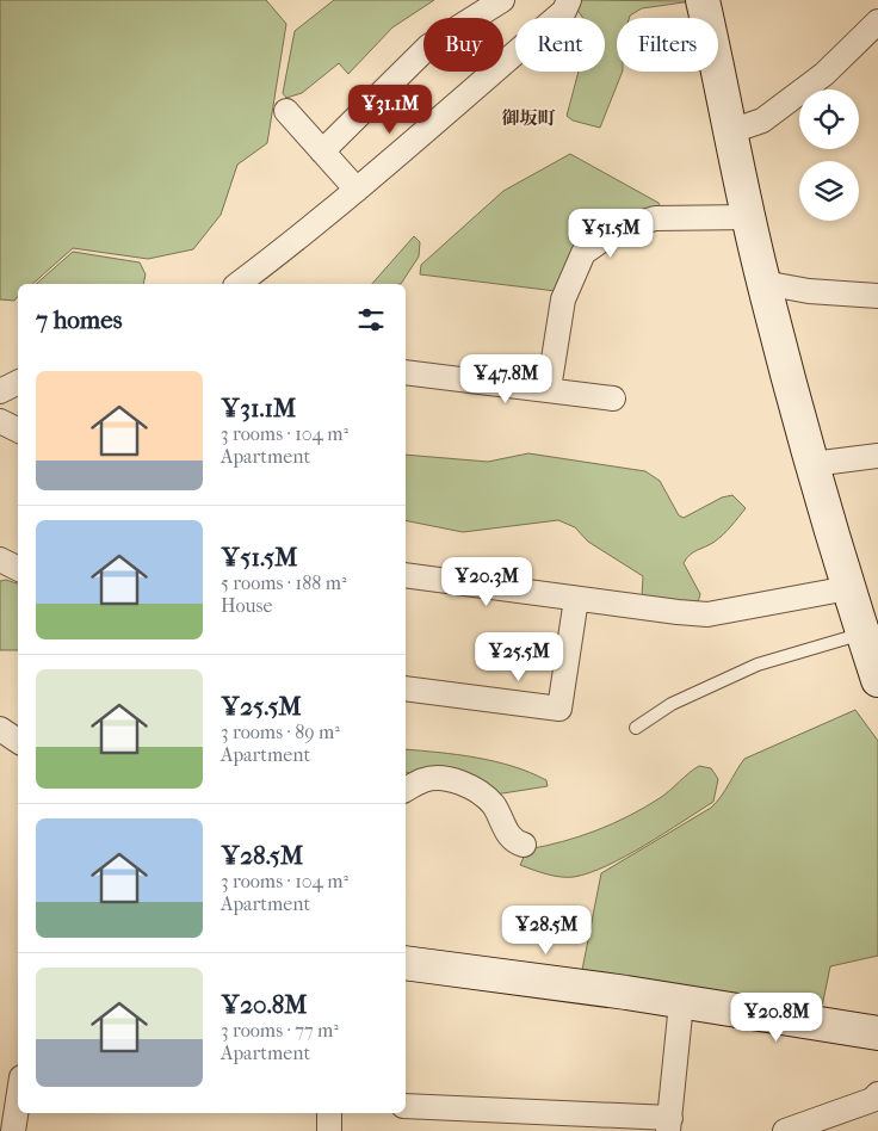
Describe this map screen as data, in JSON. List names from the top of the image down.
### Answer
{
  "districts": ["御坂町"],
  "page": {
    "chip": ["Buy", "Rent", "Filters"],
    "price": [
      "¥31.1M",
      "¥51.5M",
      "¥47.8M",
      "¥20.3M",
      "¥25.5M",
      "¥28.5M",
      "¥20.8M"
    ],
    "heading": "7 homes",
    "list": [
      {
        "name": "¥31.1M",
        "note": "3 rooms · 104 m² · Apartment"
      },
      {
        "name": "¥51.5M",
        "note": "5 rooms · 188 m² · House"
      },
      {
        "name": "¥25.5M",
        "note": "3 rooms · 89 m² · Apartment"
      },
      {
        "name": "¥28.5M",
        "note": "3 rooms · 104 m² · Apartment"
      },
      {
        "name": "¥20.8M",
        "note": "3 rooms · 77 m² · Apartment"
      }
    ]
  }
}
